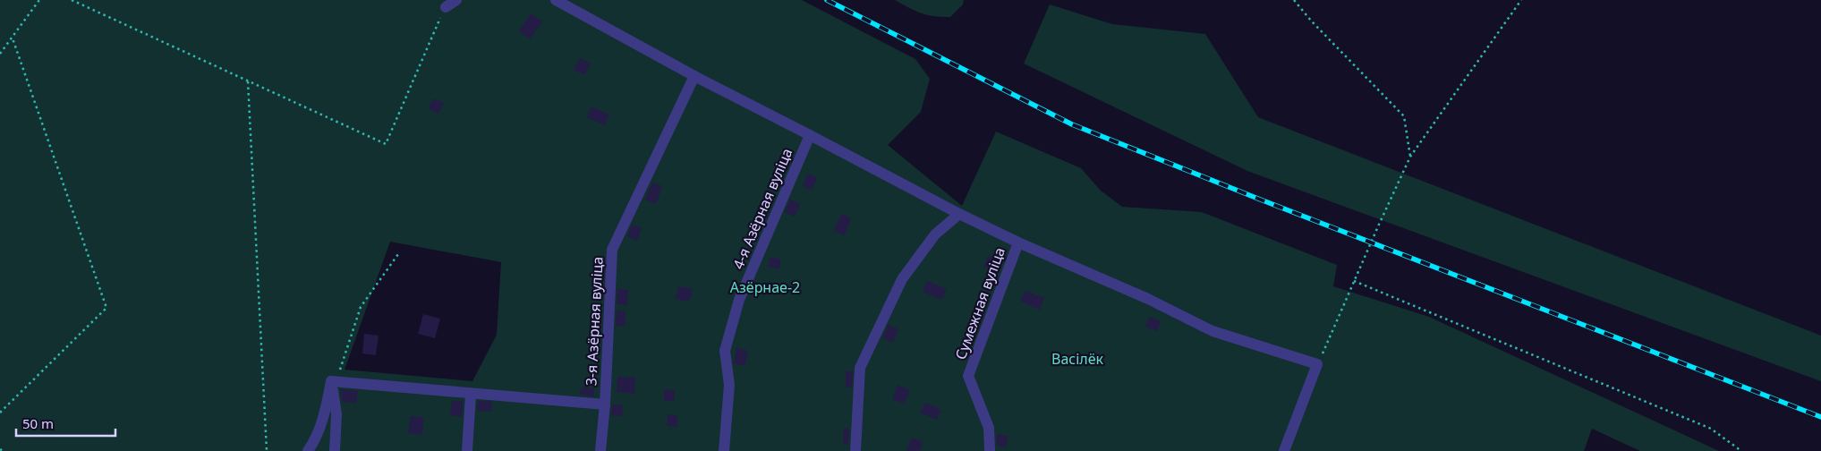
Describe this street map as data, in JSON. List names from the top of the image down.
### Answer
{
  "streets": {
    "street": ["4-я Азёрная вуліца", "Сумежная вуліца", "3-я Азёрная вуліца"]
  },
  "parks": ["Азёрнае-2", "Васілёк"],
  "scale_bar": "50 m"
}
